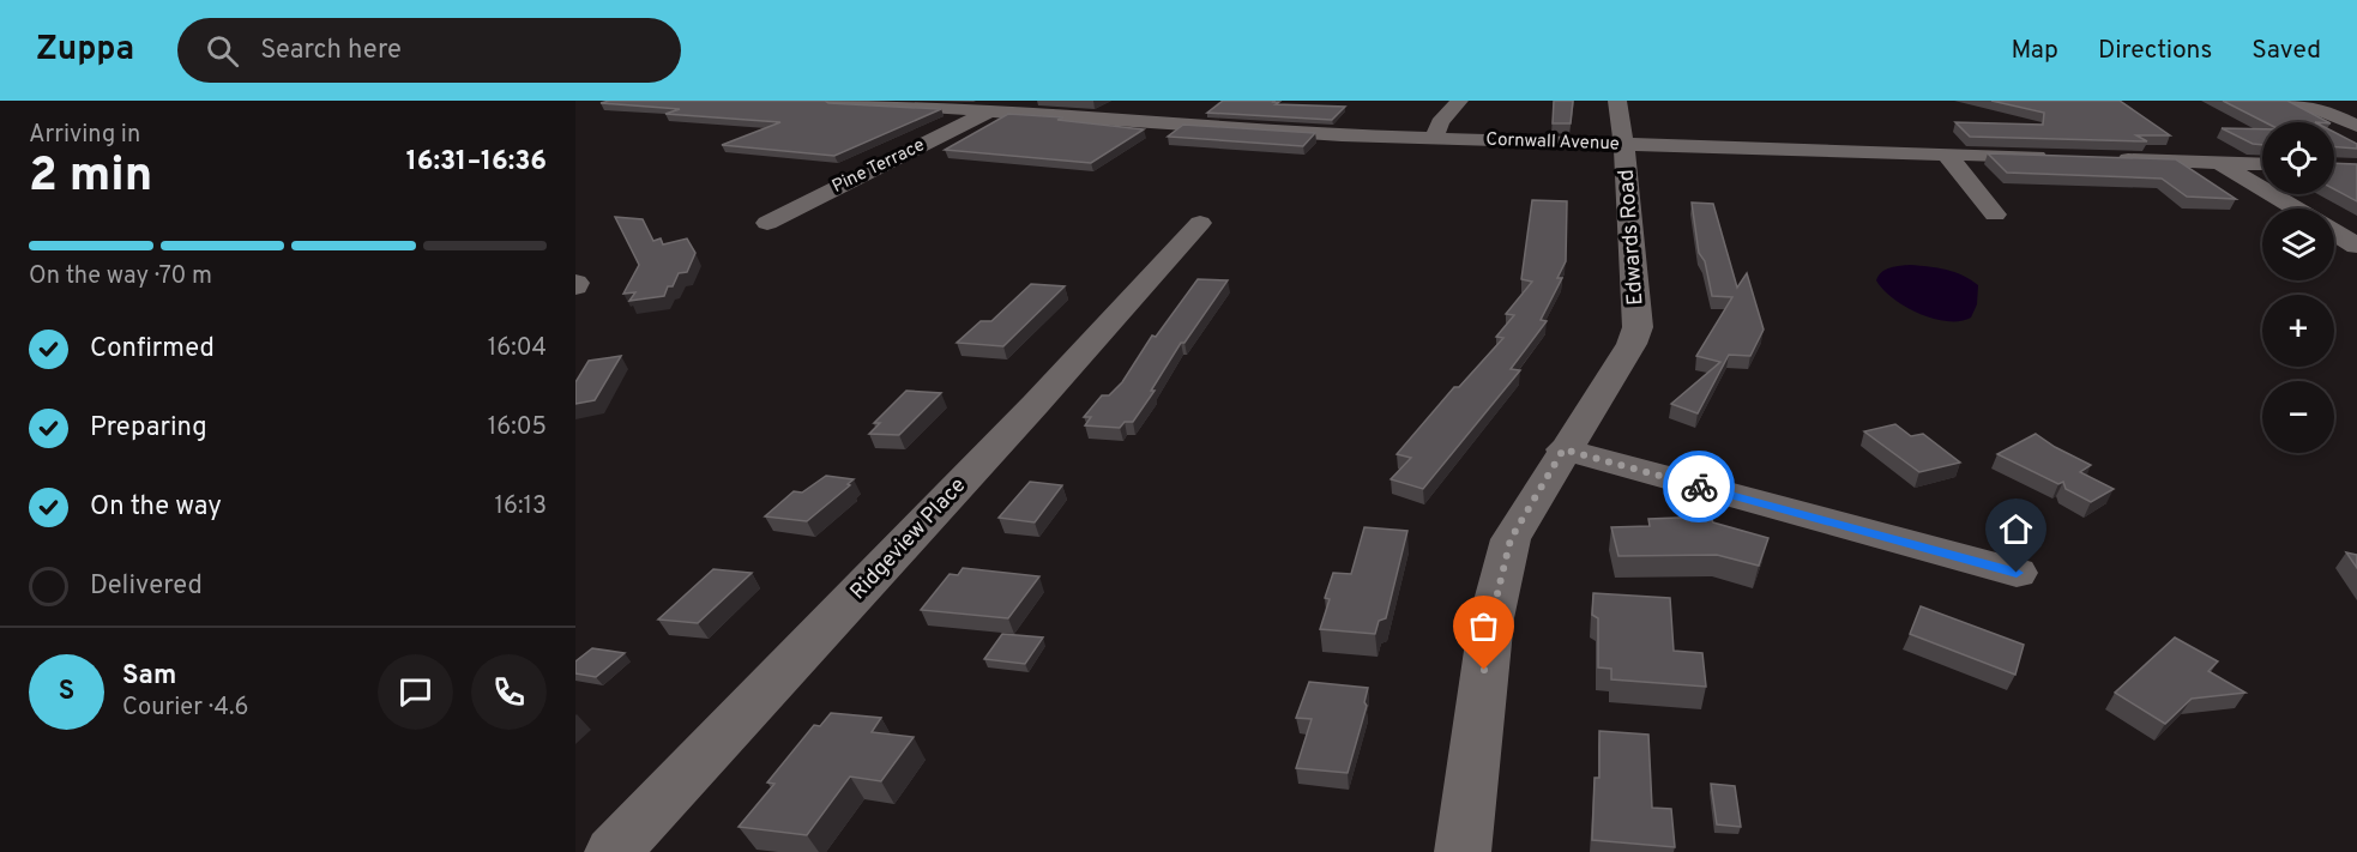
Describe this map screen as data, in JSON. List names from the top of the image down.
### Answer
{
  "streets": {
    "street": [
      "Cornwall Avenue",
      "Pine Terrace",
      "Edwards Road",
      "Ridgeview Place"
    ]
  },
  "crossings": [
    ["Cornwall Avenue", "Pine Terrace"],
    ["Cornwall Avenue", "Edwards Road"]
  ],
  "page": {
    "header": "Zuppa",
    "search": "Search here",
    "nav": ["Map", "Directions", "Saved"],
    "heading": ["2 min", "Arriving in", "16:31–16:36"],
    "panel": ["Sam", "Courier · 4.6"],
    "map_buttons": ["+", "−"],
    "bar": "On the way · 70 m",
    "list": [
      ["Confirmed", "16:04"],
      ["Preparing", "16:05"],
      ["On the way", "16:13"],
      "Delivered"
    ],
    "round": "S"
  }
}
